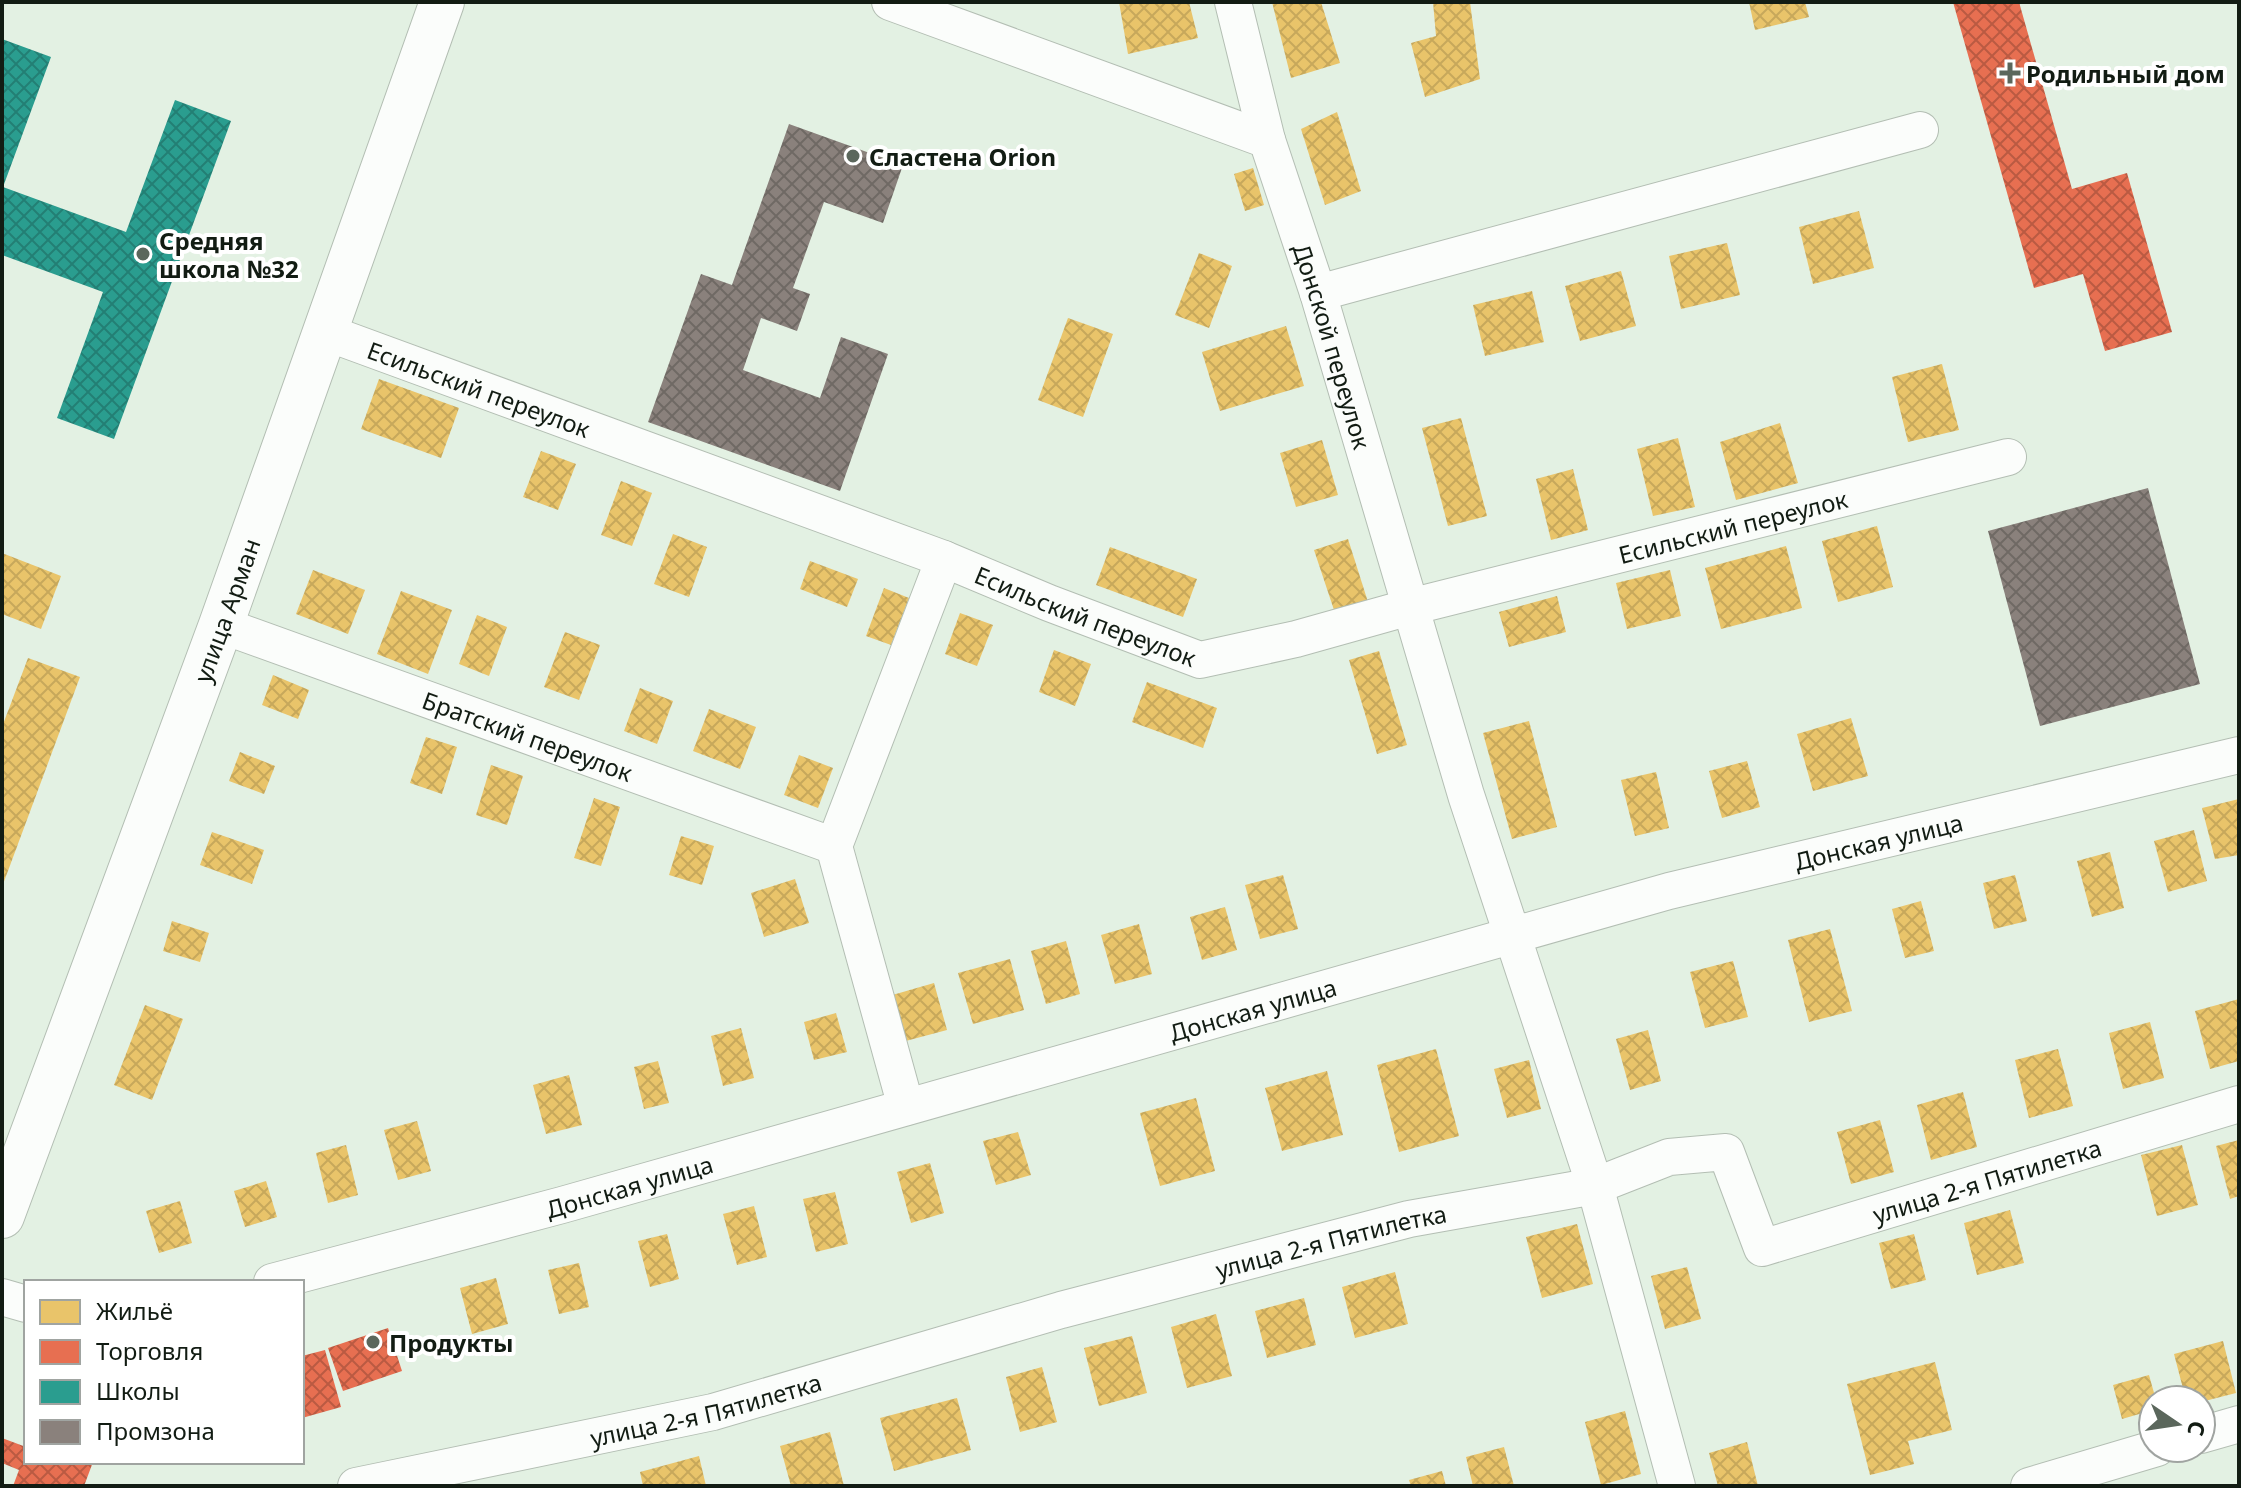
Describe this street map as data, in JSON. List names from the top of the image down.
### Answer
{
  "streets": {
    "street": [
      "Донской переулок",
      "Есильский переулок",
      "улица Арман",
      "Братский переулок",
      "Донская улица",
      "улица 2-я Пятилетка"
    ]
  },
  "crossings": [
    ["Донской переулок", "Есильский переулок"],
    ["Донской переулок", "Донская улица"],
    ["Донской переулок", "улица 2-я Пятилетка"],
    ["Есильский переулок", "улица Арман"],
    ["улица Арман", "Братский переулок"]
  ],
  "places": {
    "health": ["Родильный дом"],
    "other": ["Сластена Orion", "Средняя школа №32", "Продукты"]
  },
  "legend": [
    "Жильё",
    "Торговля",
    "Школы",
    "Промзона"
  ],
  "north": "right"
}
